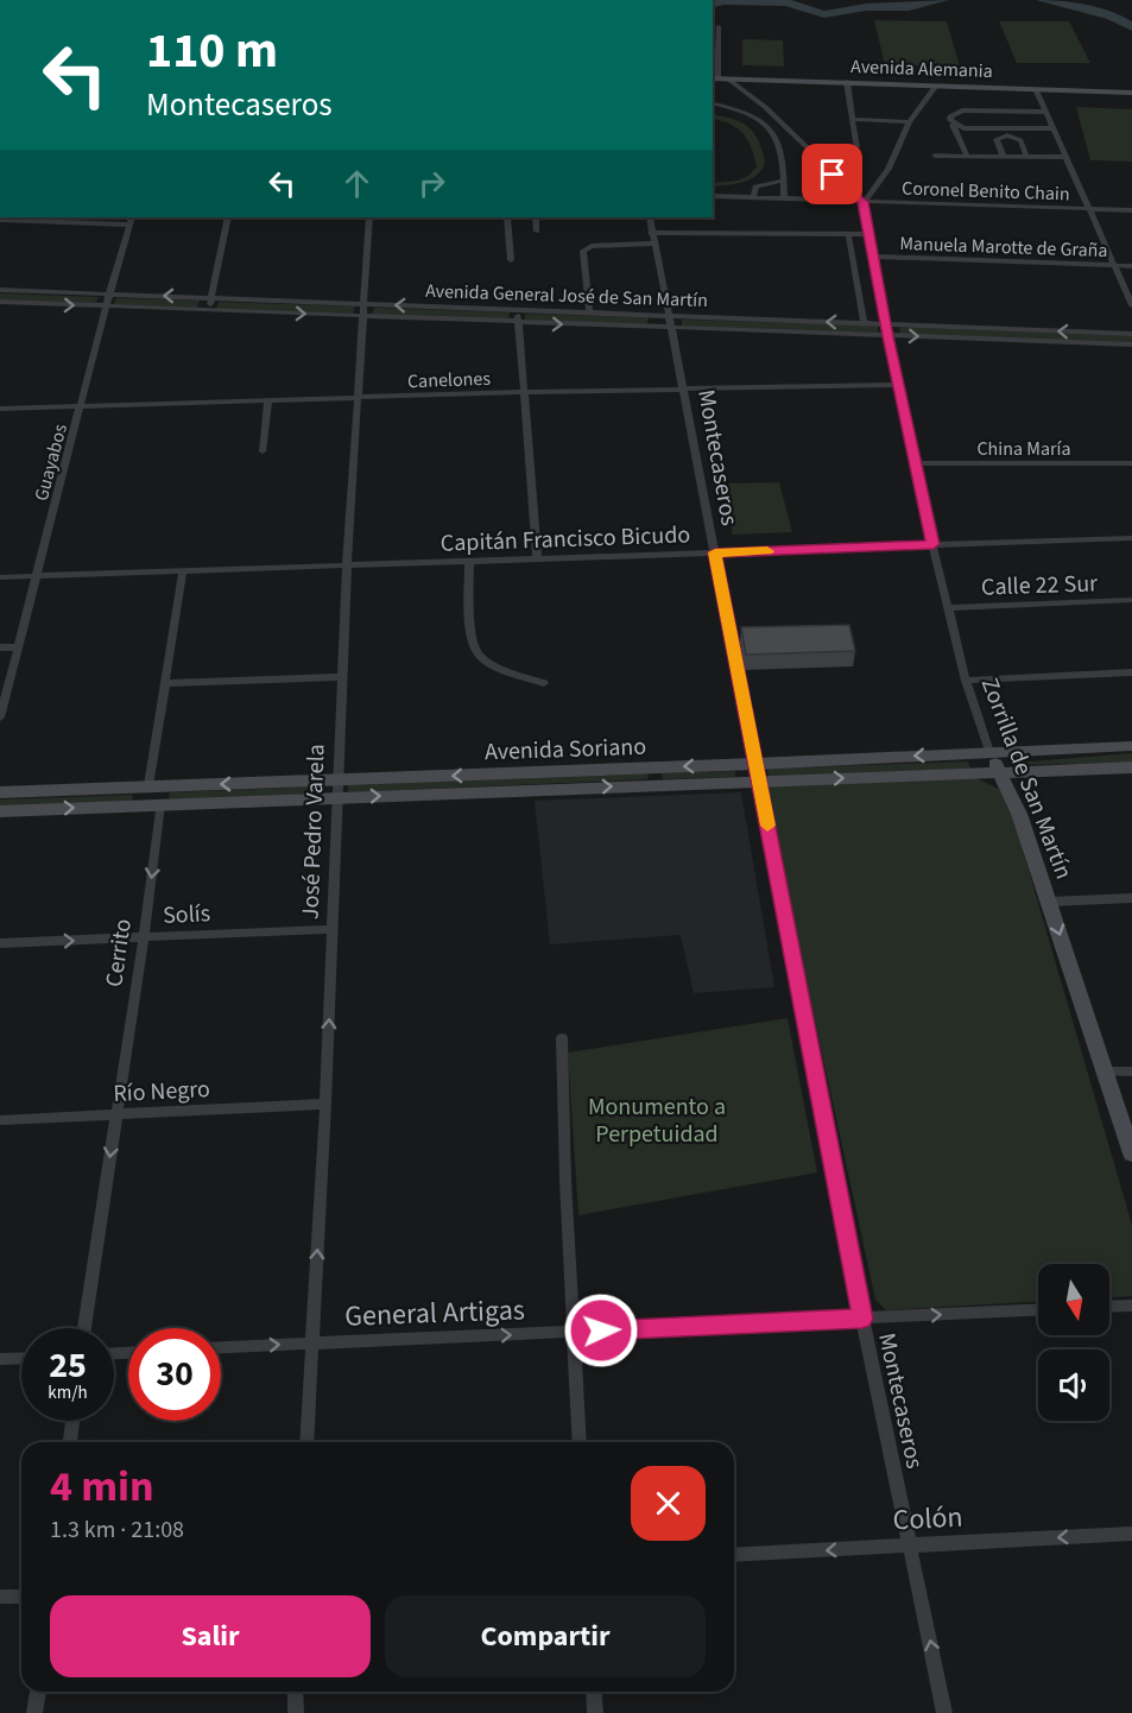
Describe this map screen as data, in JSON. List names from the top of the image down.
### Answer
{
  "streets": {
    "street": [
      "Avenida Alemania",
      "Coronel Benito Chain",
      "Manuela Marotte de Graña",
      "Avenida General José de San Martín",
      "Canelones",
      "China María",
      "Montecaseros",
      "Guayabos",
      "Capitán Francisco Bicudo",
      "Calle 22 Sur",
      "Avenida Soriano",
      "Zorrilla de San Martín",
      "José Pedro Varela",
      "Solís",
      "Cerrito",
      "Río Negro",
      "General Artigas",
      "Colón"
    ]
  },
  "crossings": [
    ["Coronel Benito Chain", "Zorrilla de San Martín"],
    ["Manuela Marotte de Graña", "Montecaseros"],
    ["Manuela Marotte de Graña", "Zorrilla de San Martín"],
    ["Avenida General José de San Martín", "Montecaseros"],
    ["Avenida General José de San Martín", "Guayabos"],
    ["Avenida General José de San Martín", "Zorrilla de San Martín"],
    ["Avenida General José de San Martín", "José Pedro Varela"],
    ["Canelones", "Montecaseros"],
    ["Canelones", "Guayabos"],
    ["Canelones", "Zorrilla de San Martín"],
    ["Canelones", "José Pedro Varela"],
    ["China María", "Zorrilla de San Martín"],
    ["Montecaseros", "Capitán Francisco Bicudo"],
    ["Montecaseros", "Avenida Soriano"],
    ["Montecaseros", "General Artigas"],
    ["Montecaseros", "Colón"],
    ["Guayabos", "Capitán Francisco Bicudo"],
    ["Capitán Francisco Bicudo", "Zorrilla de San Martín"],
    ["Capitán Francisco Bicudo", "José Pedro Varela"],
    ["Calle 22 Sur", "Zorrilla de San Martín"],
    ["Avenida Soriano", "Zorrilla de San Martín"],
    ["Avenida Soriano", "José Pedro Varela"],
    ["Avenida Soriano", "Cerrito"],
    ["José Pedro Varela", "Solís"],
    ["José Pedro Varela", "Río Negro"],
    ["José Pedro Varela", "General Artigas"],
    ["Solís", "Cerrito"],
    ["Cerrito", "Río Negro"]
  ],
  "one_way": [
    "Solís",
    "Cerrito",
    "General Artigas",
    "Colón"
  ],
  "parks": ["Monumento a Perpetuidad"],
  "north": "bottom",
  "page": {
    "turn": ["110 m", "Montecaseros"],
    "speed": "25 km/h",
    "limit": "30",
    "heading": ["4 min", "1.3 km · 21:08"],
    "buttons": ["Salir", "Compartir"]
  }
}
